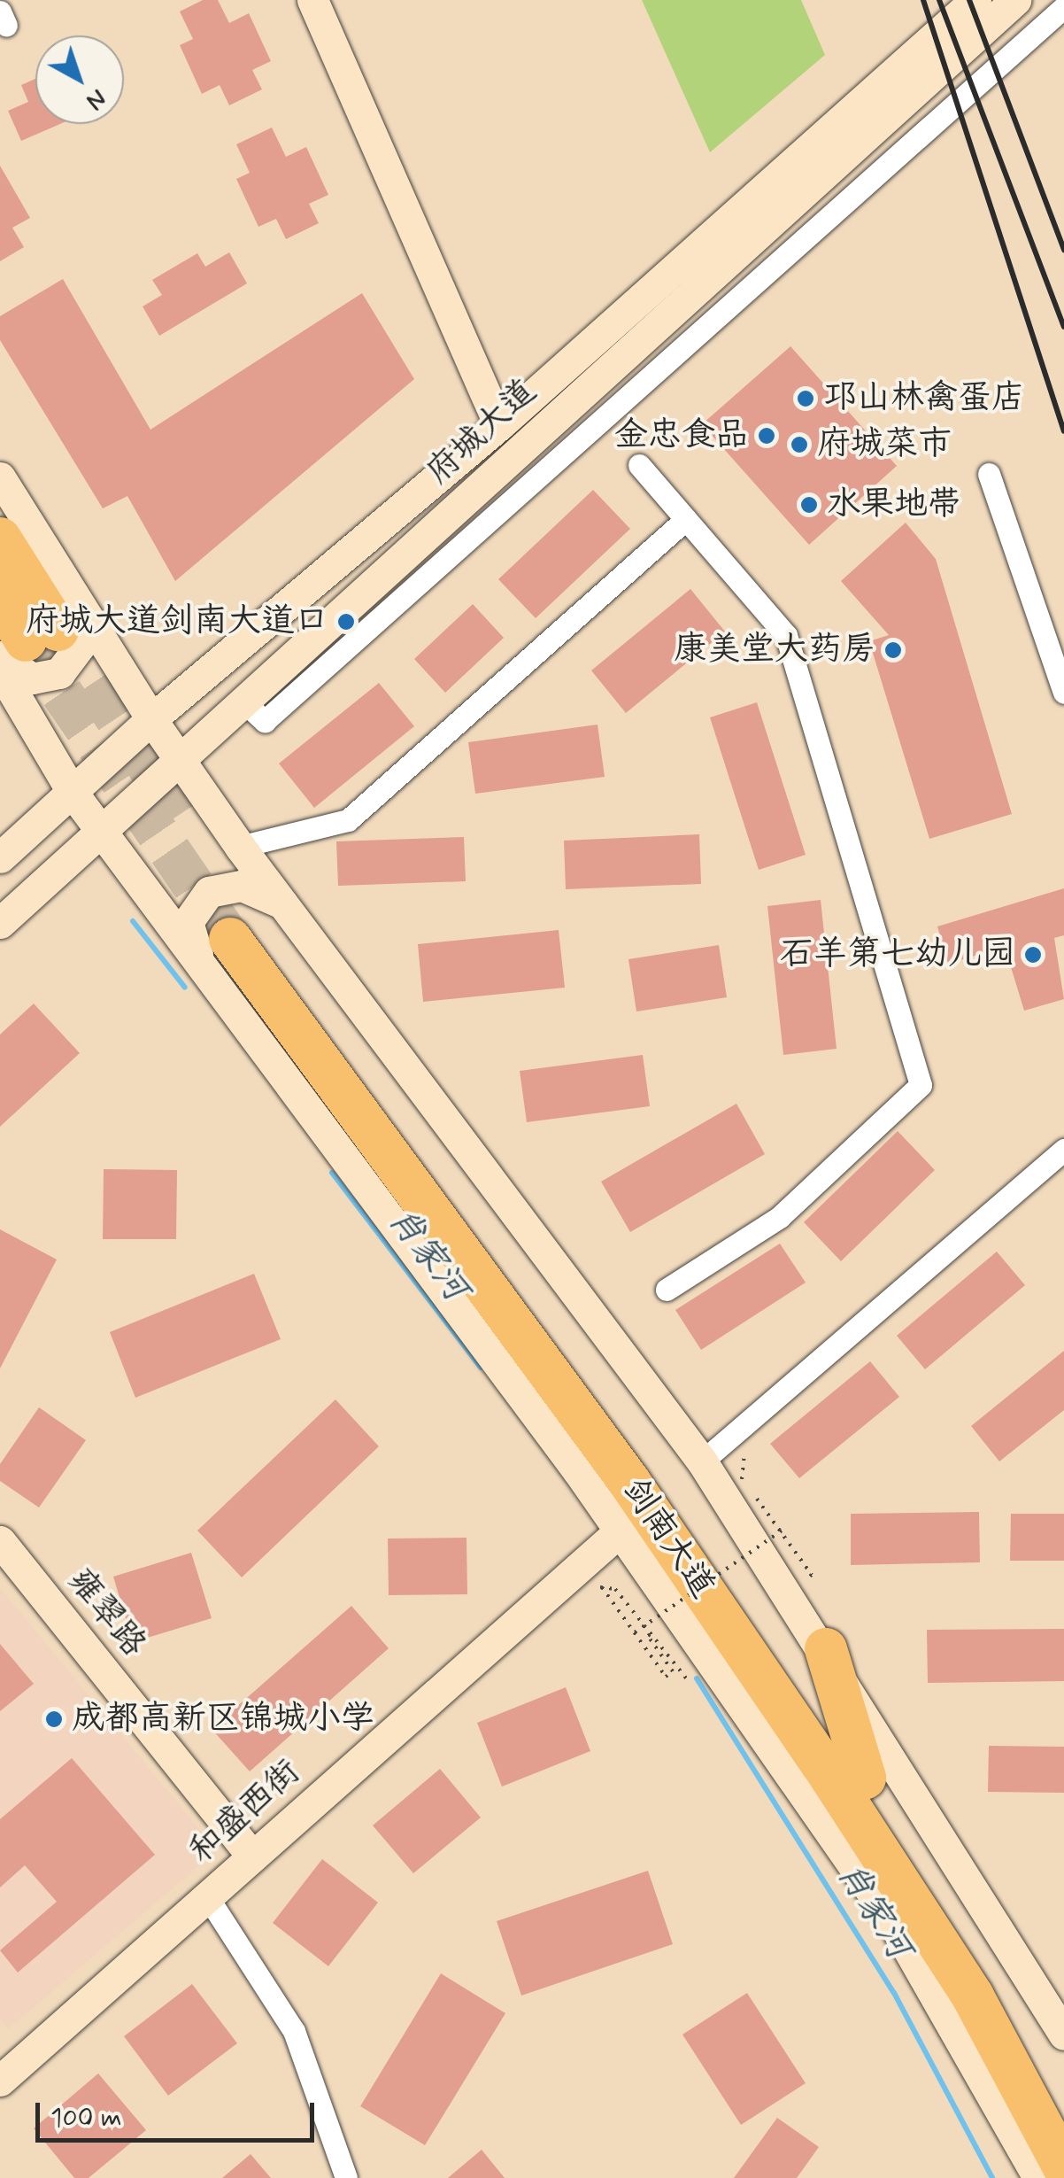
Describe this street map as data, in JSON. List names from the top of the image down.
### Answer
{
  "streets": {
    "highway": ["剑南大道"],
    "main road": ["府城大道", "雍翠路", "和盛西街"]
  },
  "crossings": [
    ["雍翠路", "和盛西街"]
  ],
  "water": ["肖家河"],
  "places": [
    "邛山林禽蛋店",
    "金忠食品",
    "府城菜市",
    "水果地带",
    "府城大道剑南大道口",
    "康美堂大药房",
    "石羊第七幼儿园",
    "成都高新区锦城小学"
  ],
  "scale_bar": "100 m",
  "north": "bottom right"
}
